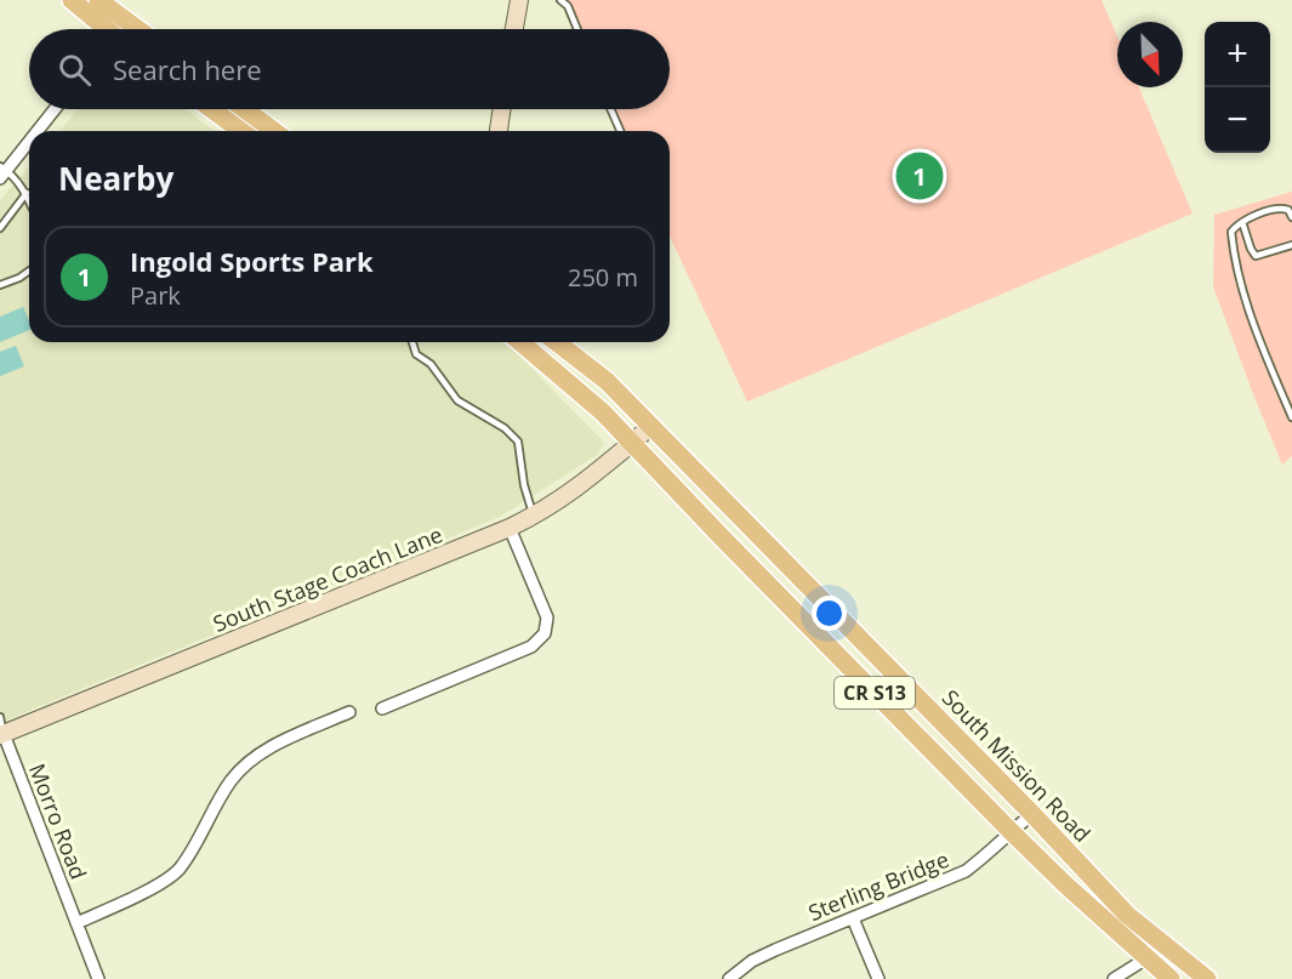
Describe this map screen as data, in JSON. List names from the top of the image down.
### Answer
{
  "streets": {
    "main road": ["South Stage Coach Lane", "CR S13", "South Mission Road"],
    "street": ["Morro Road", "Sterling Bridge"]
  },
  "crossings": [
    ["South Stage Coach Lane", "CR S13"],
    ["South Stage Coach Lane", "South Mission Road"],
    ["South Stage Coach Lane", "Morro Road"],
    ["CR S13", "Sterling Bridge"],
    ["South Mission Road", "Sterling Bridge"]
  ],
  "north": "bottom right",
  "page": {
    "map_buttons": ["+", "−"],
    "search": "Search here",
    "heading": "Nearby",
    "pins": "1",
    "list": [
      {
        "mark": "1",
        "name": "Ingold Sports Park",
        "note": "Park",
        "value": "250 m"
      }
    ]
  }
}
